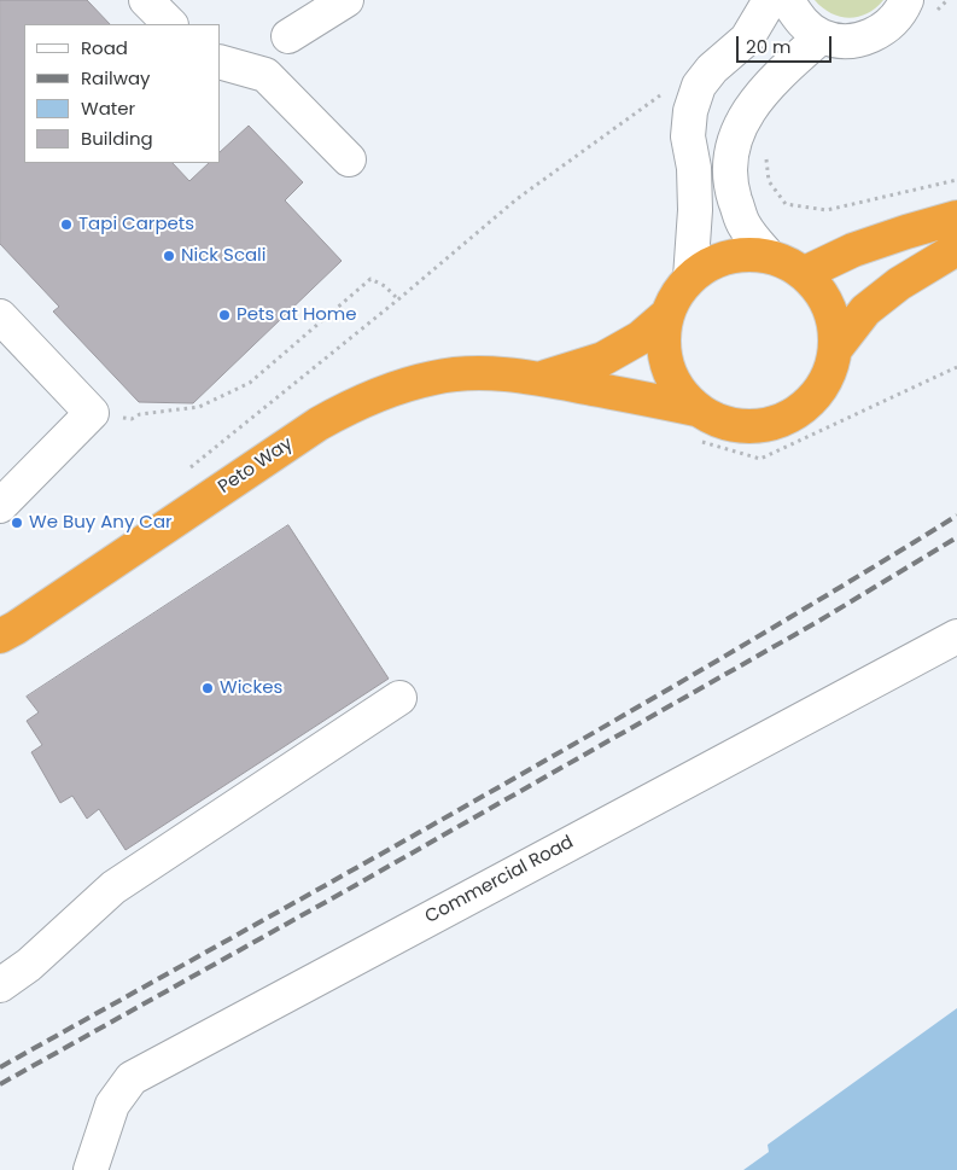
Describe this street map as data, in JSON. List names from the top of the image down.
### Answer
{
  "streets": {
    "highway": ["Peto Way"],
    "street": ["Commercial Road"]
  },
  "places": [
    "Tapi Carpets",
    "Nick Scali",
    "Pets at Home",
    "We Buy Any Car",
    "Wickes"
  ],
  "legend": [
    "Road",
    "Railway",
    "Water",
    "Building"
  ],
  "scale_bar": "20 m"
}
